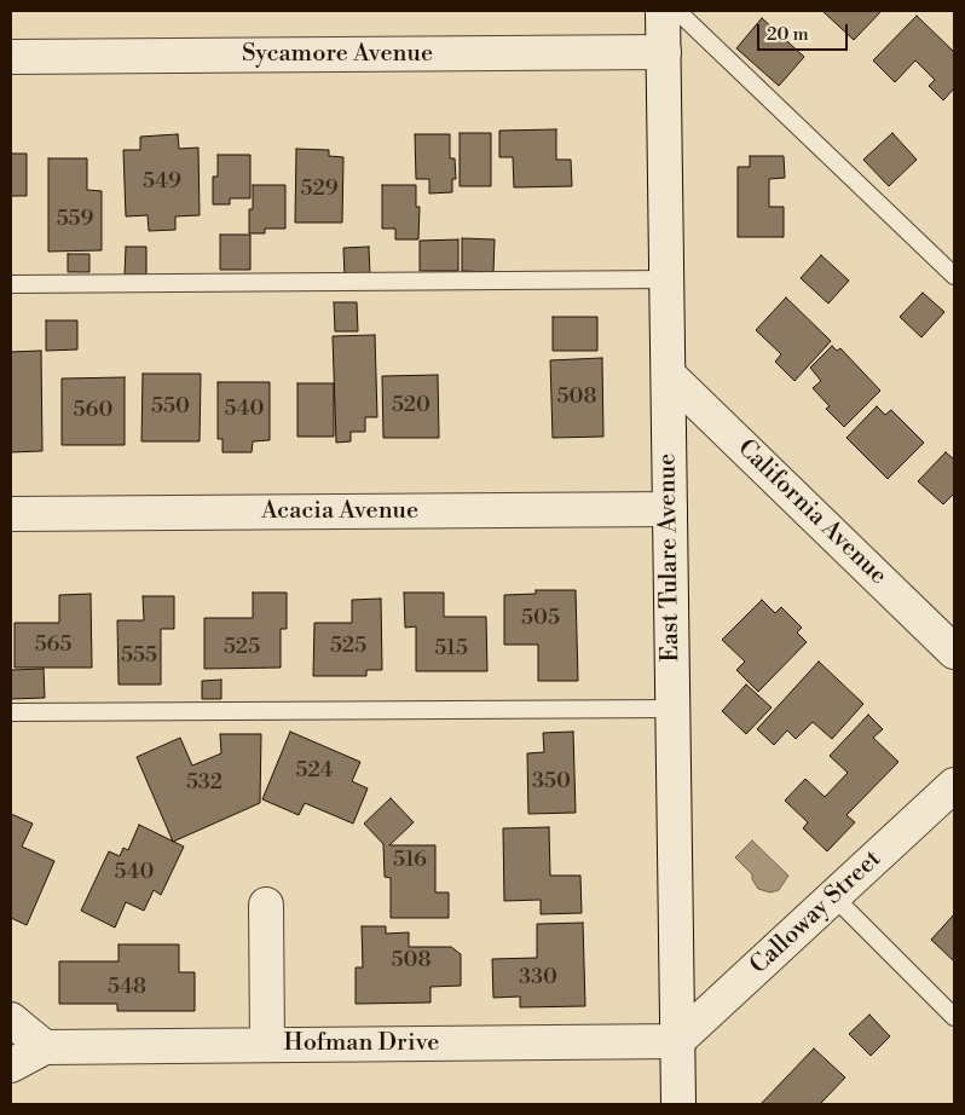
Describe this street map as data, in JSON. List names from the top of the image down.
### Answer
{
  "streets": {
    "street": [
      "Sycamore Avenue",
      "Acacia Avenue",
      "California Avenue",
      "East Tulare Avenue",
      "Calloway Street",
      "Hofman Drive"
    ]
  },
  "crossings": [
    ["Sycamore Avenue", "East Tulare Avenue"],
    ["Acacia Avenue", "East Tulare Avenue"],
    ["California Avenue", "East Tulare Avenue"],
    ["East Tulare Avenue", "Calloway Street"],
    ["East Tulare Avenue", "Hofman Drive"],
    ["Calloway Street", "Hofman Drive"]
  ],
  "house_numbers": [
    "549",
    "529",
    "559",
    "508",
    "520",
    "550",
    "540",
    "560",
    "505",
    "565",
    "525",
    "525",
    "515",
    "555",
    "524",
    "350",
    "532",
    "516",
    "540",
    "508",
    "330",
    "548"
  ],
  "scale_bar": "20 m"
}
